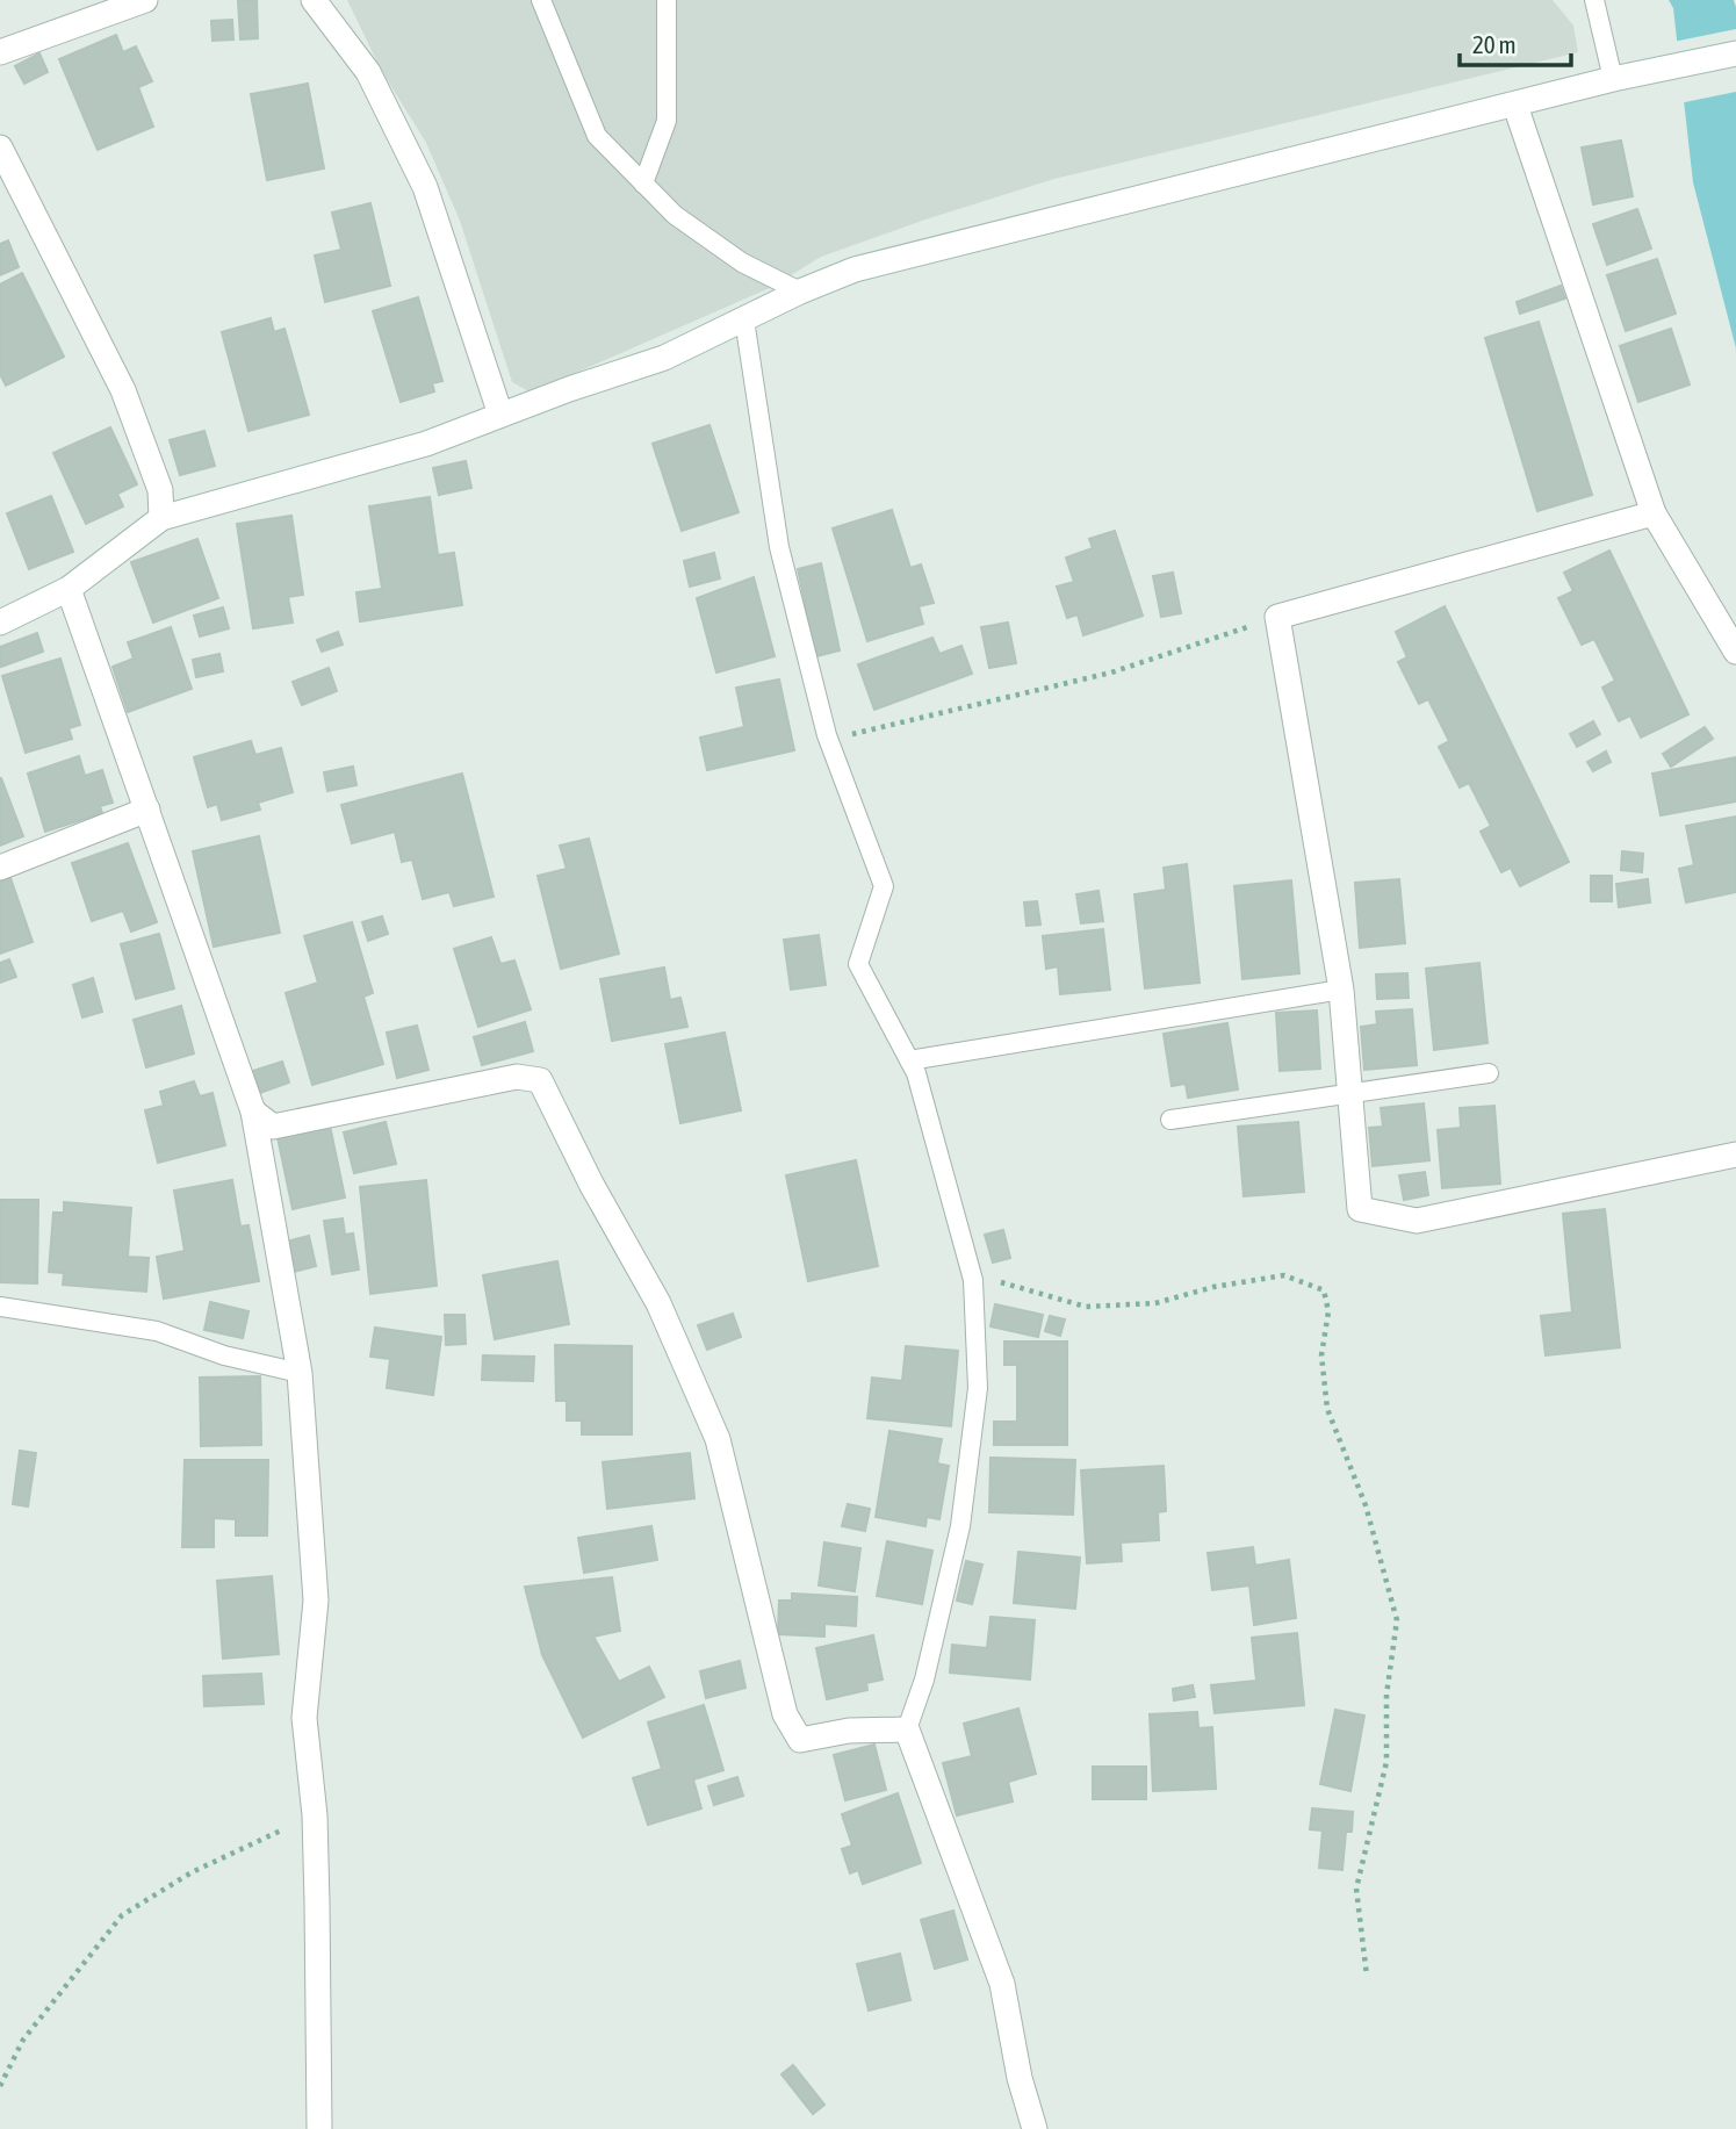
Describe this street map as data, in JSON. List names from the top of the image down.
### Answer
{
  "scale_bar": "20 m"
}
